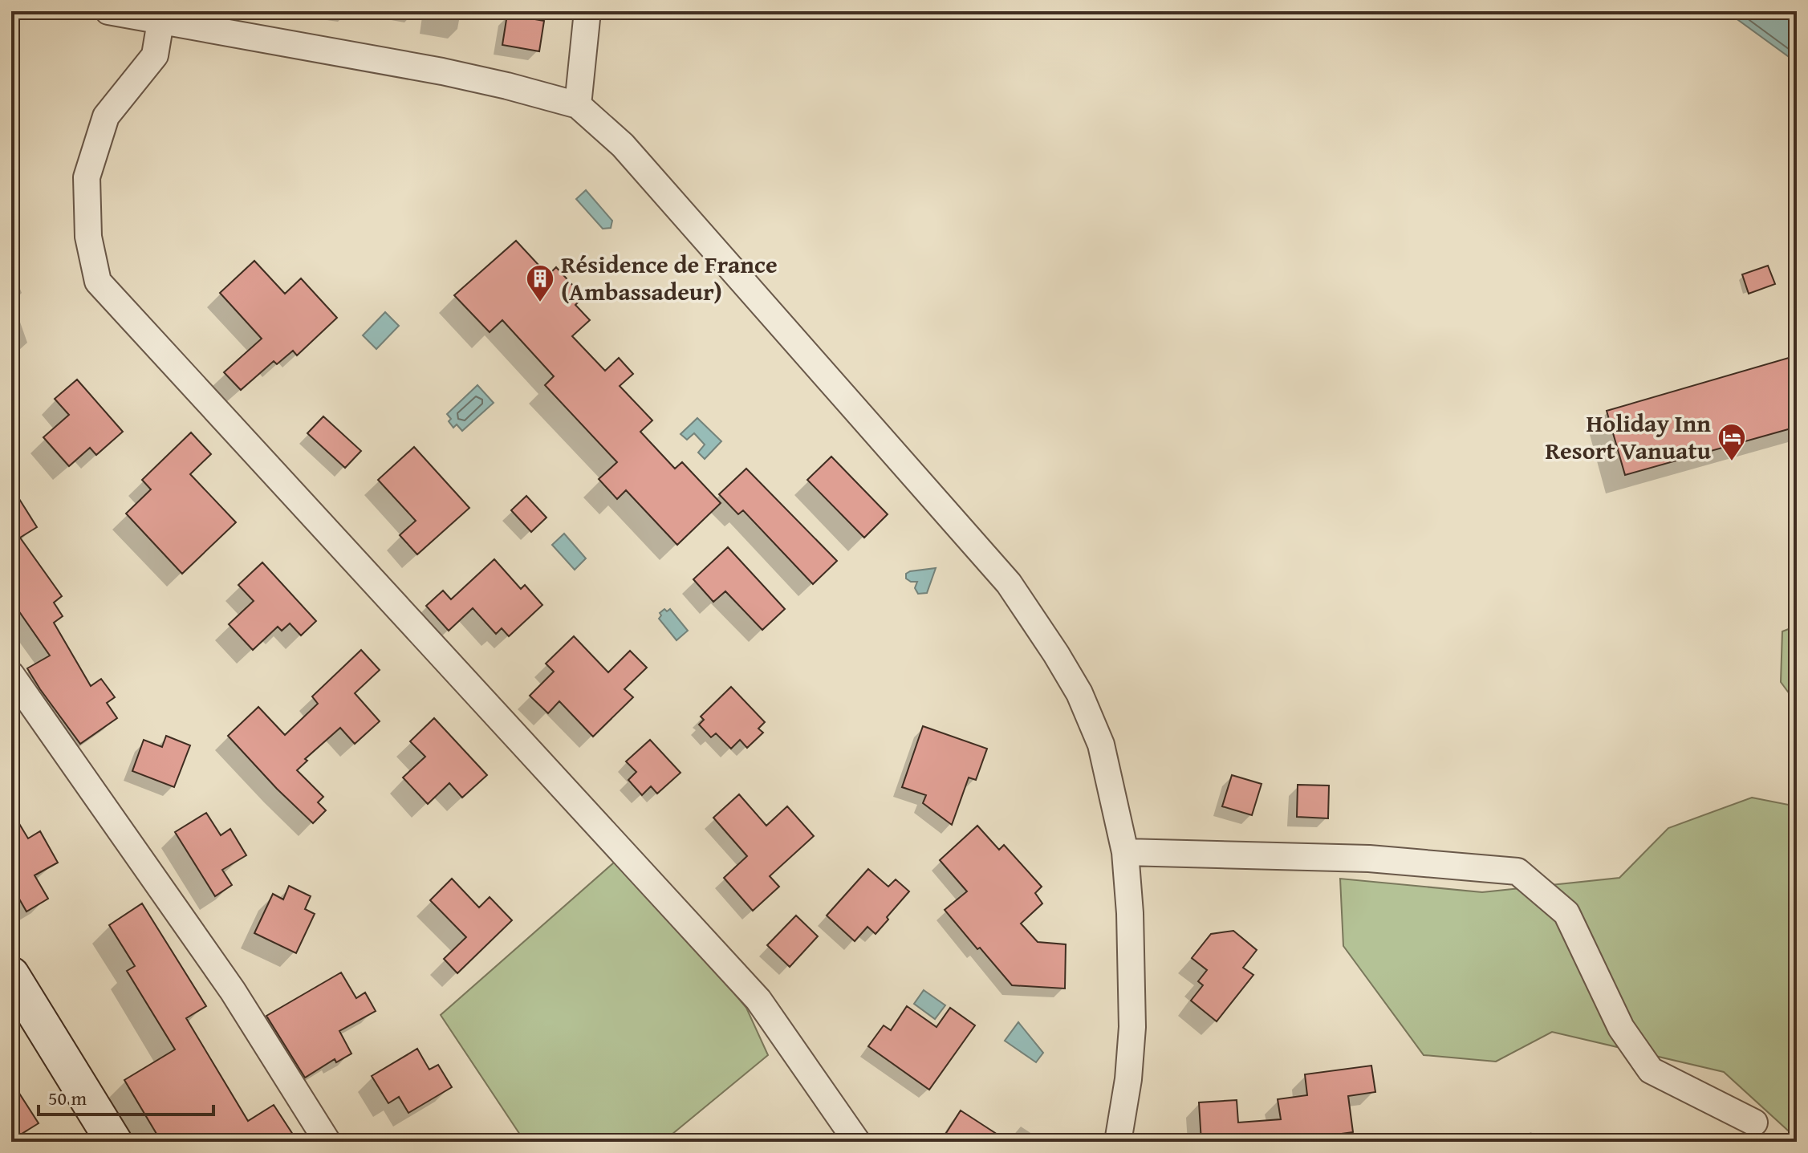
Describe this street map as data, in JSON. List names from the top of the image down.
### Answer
{
  "places": {
    "building": ["Résidence de France (Ambassadeur)"],
    "hotel": ["Holiday Inn Resort Vanuatu"]
  },
  "scale_bar": "50 m"
}
